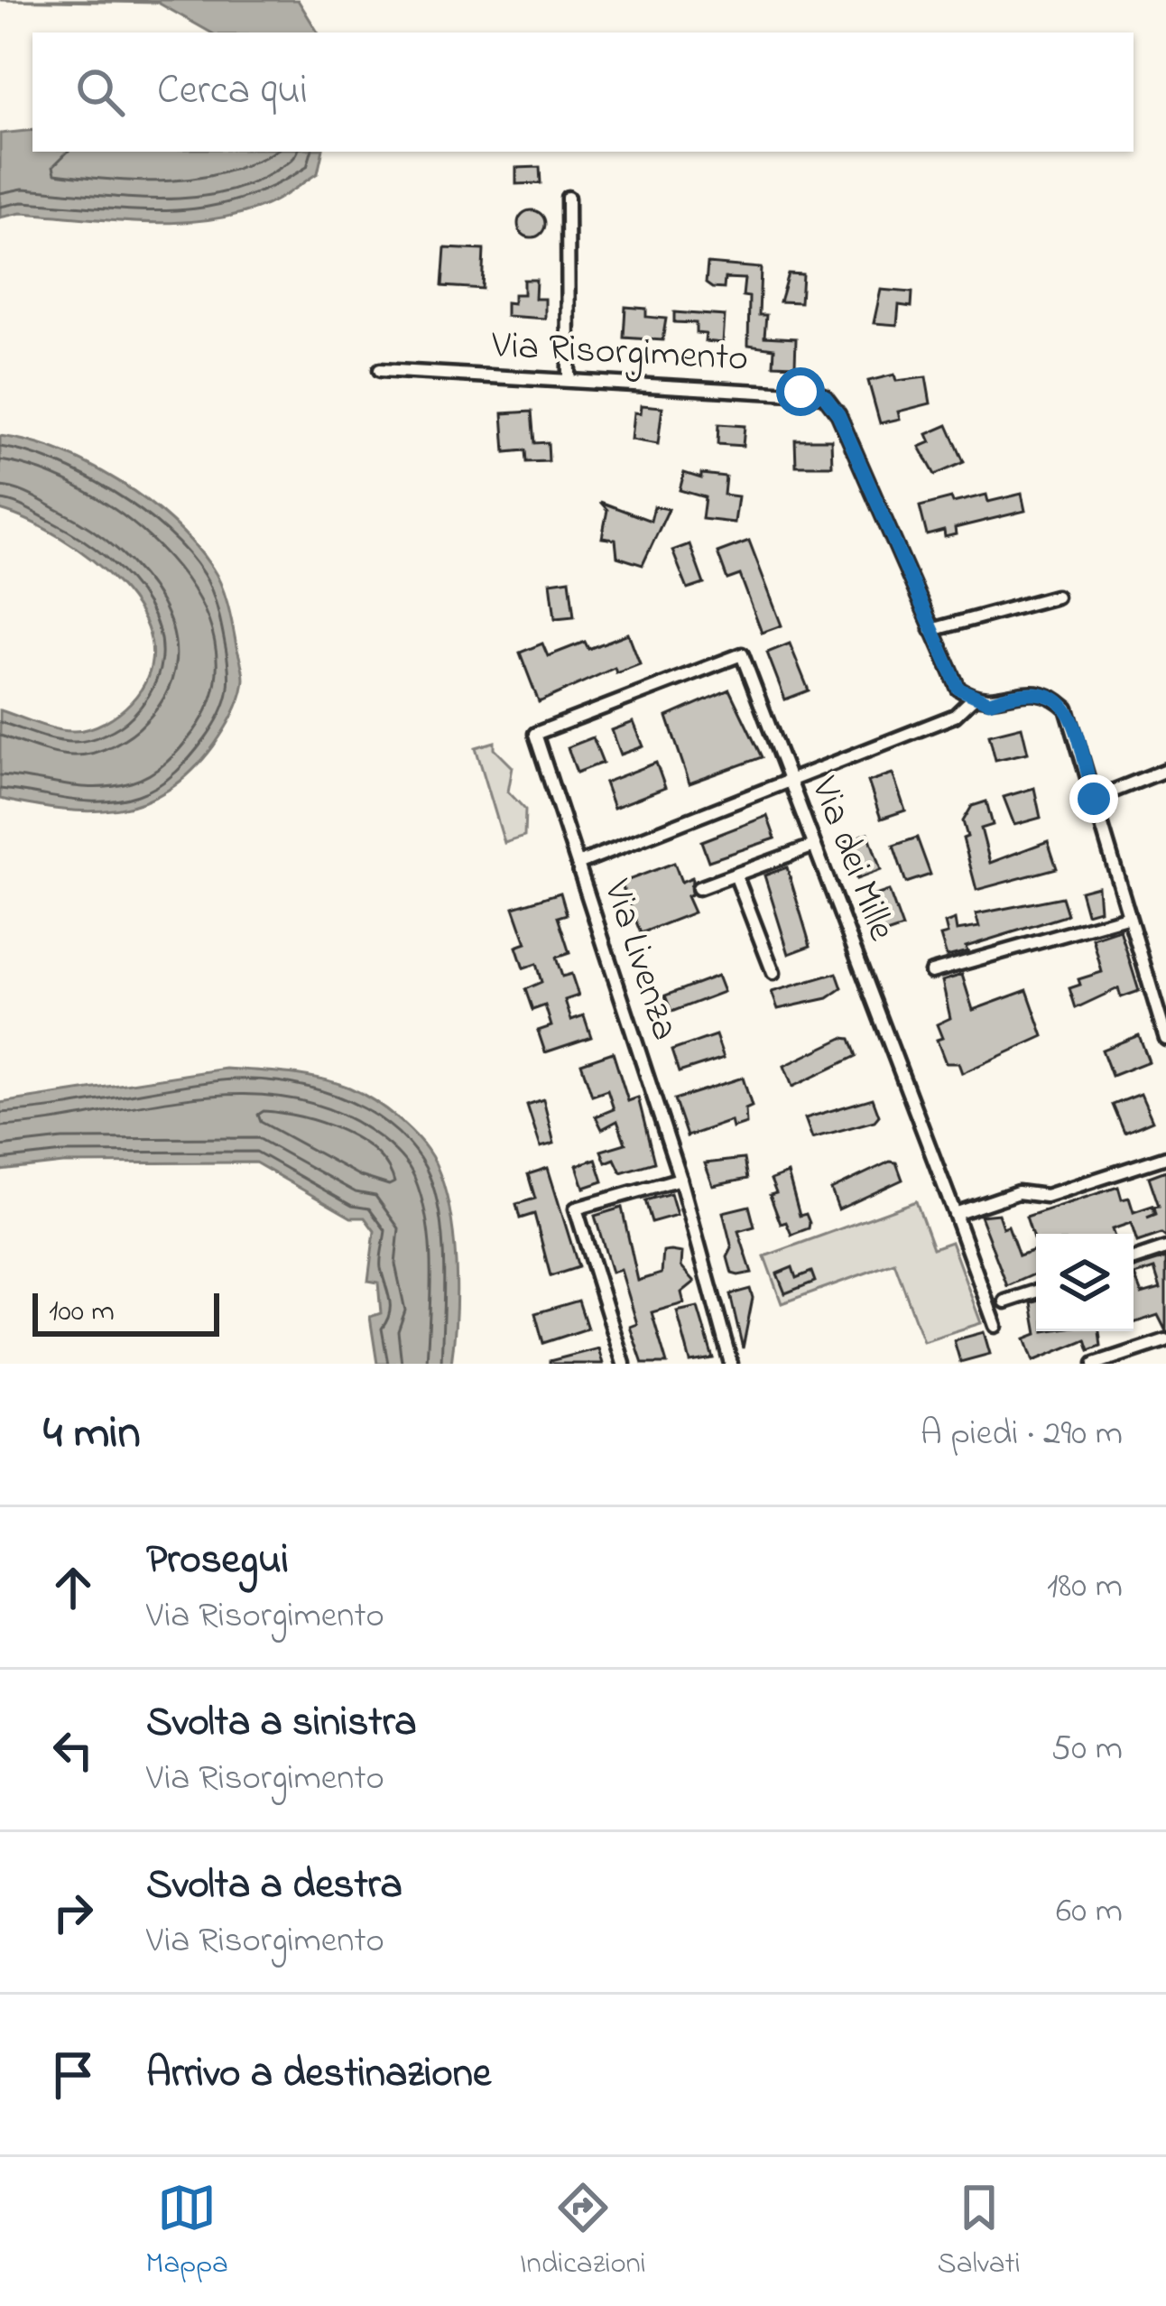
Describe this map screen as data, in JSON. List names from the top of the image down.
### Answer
{
  "streets": {
    "street": ["Via Risorgimento", "Via dei Mille", "Via Livenza"]
  },
  "crossings": [
    ["Via Risorgimento", "Via Livenza"],
    ["Via dei Mille", "Via Livenza"]
  ],
  "scale_bar": "100 m",
  "page": {
    "search": "Cerca qui",
    "scale": "100 m",
    "heading": ["4 min", "A piedi · 290 m"],
    "list": [
      ["Prosegui", "Via Risorgimento", "180 m"],
      ["Svolta a sinistra", "Via Risorgimento", "50 m"],
      ["Svolta a destra", "Via Risorgimento", "60 m"],
      "Arrivo a destinazione"
    ],
    "nav": ["Mappa", "Indicazioni", "Salvati"]
  }
}
